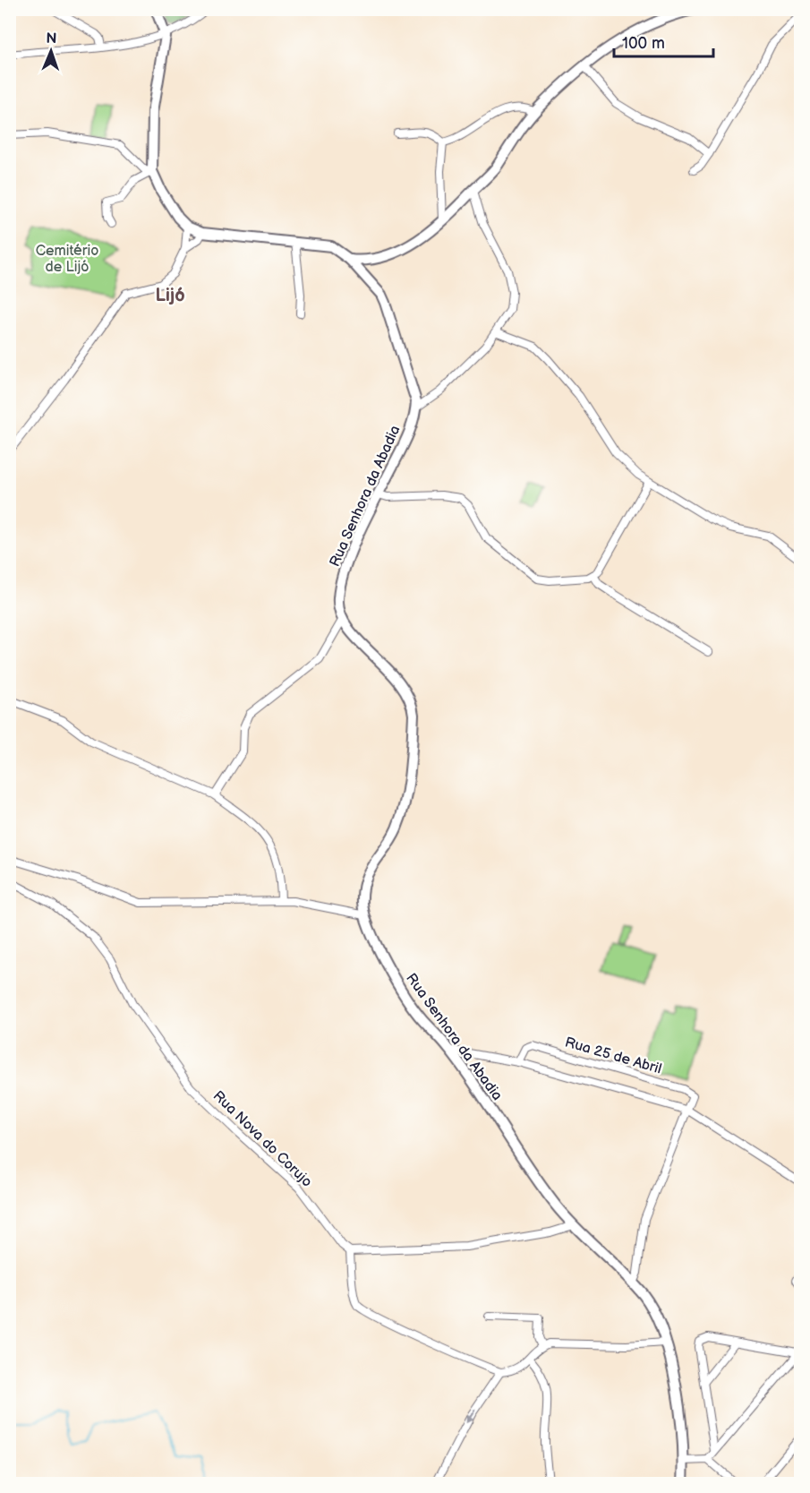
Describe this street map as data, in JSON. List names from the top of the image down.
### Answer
{
  "streets": {
    "main road": ["Rua Senhora da Abadia"],
    "street": ["Rua 25 de Abril", "Rua Nova do Corujo"]
  },
  "crossings": [
    ["Rua Senhora da Abadia", "Rua 25 de Abril"]
  ],
  "districts": ["Lijó"],
  "parks": ["Cemitério de Lijó"],
  "scale_bar": "100 m",
  "north": "top"
}
